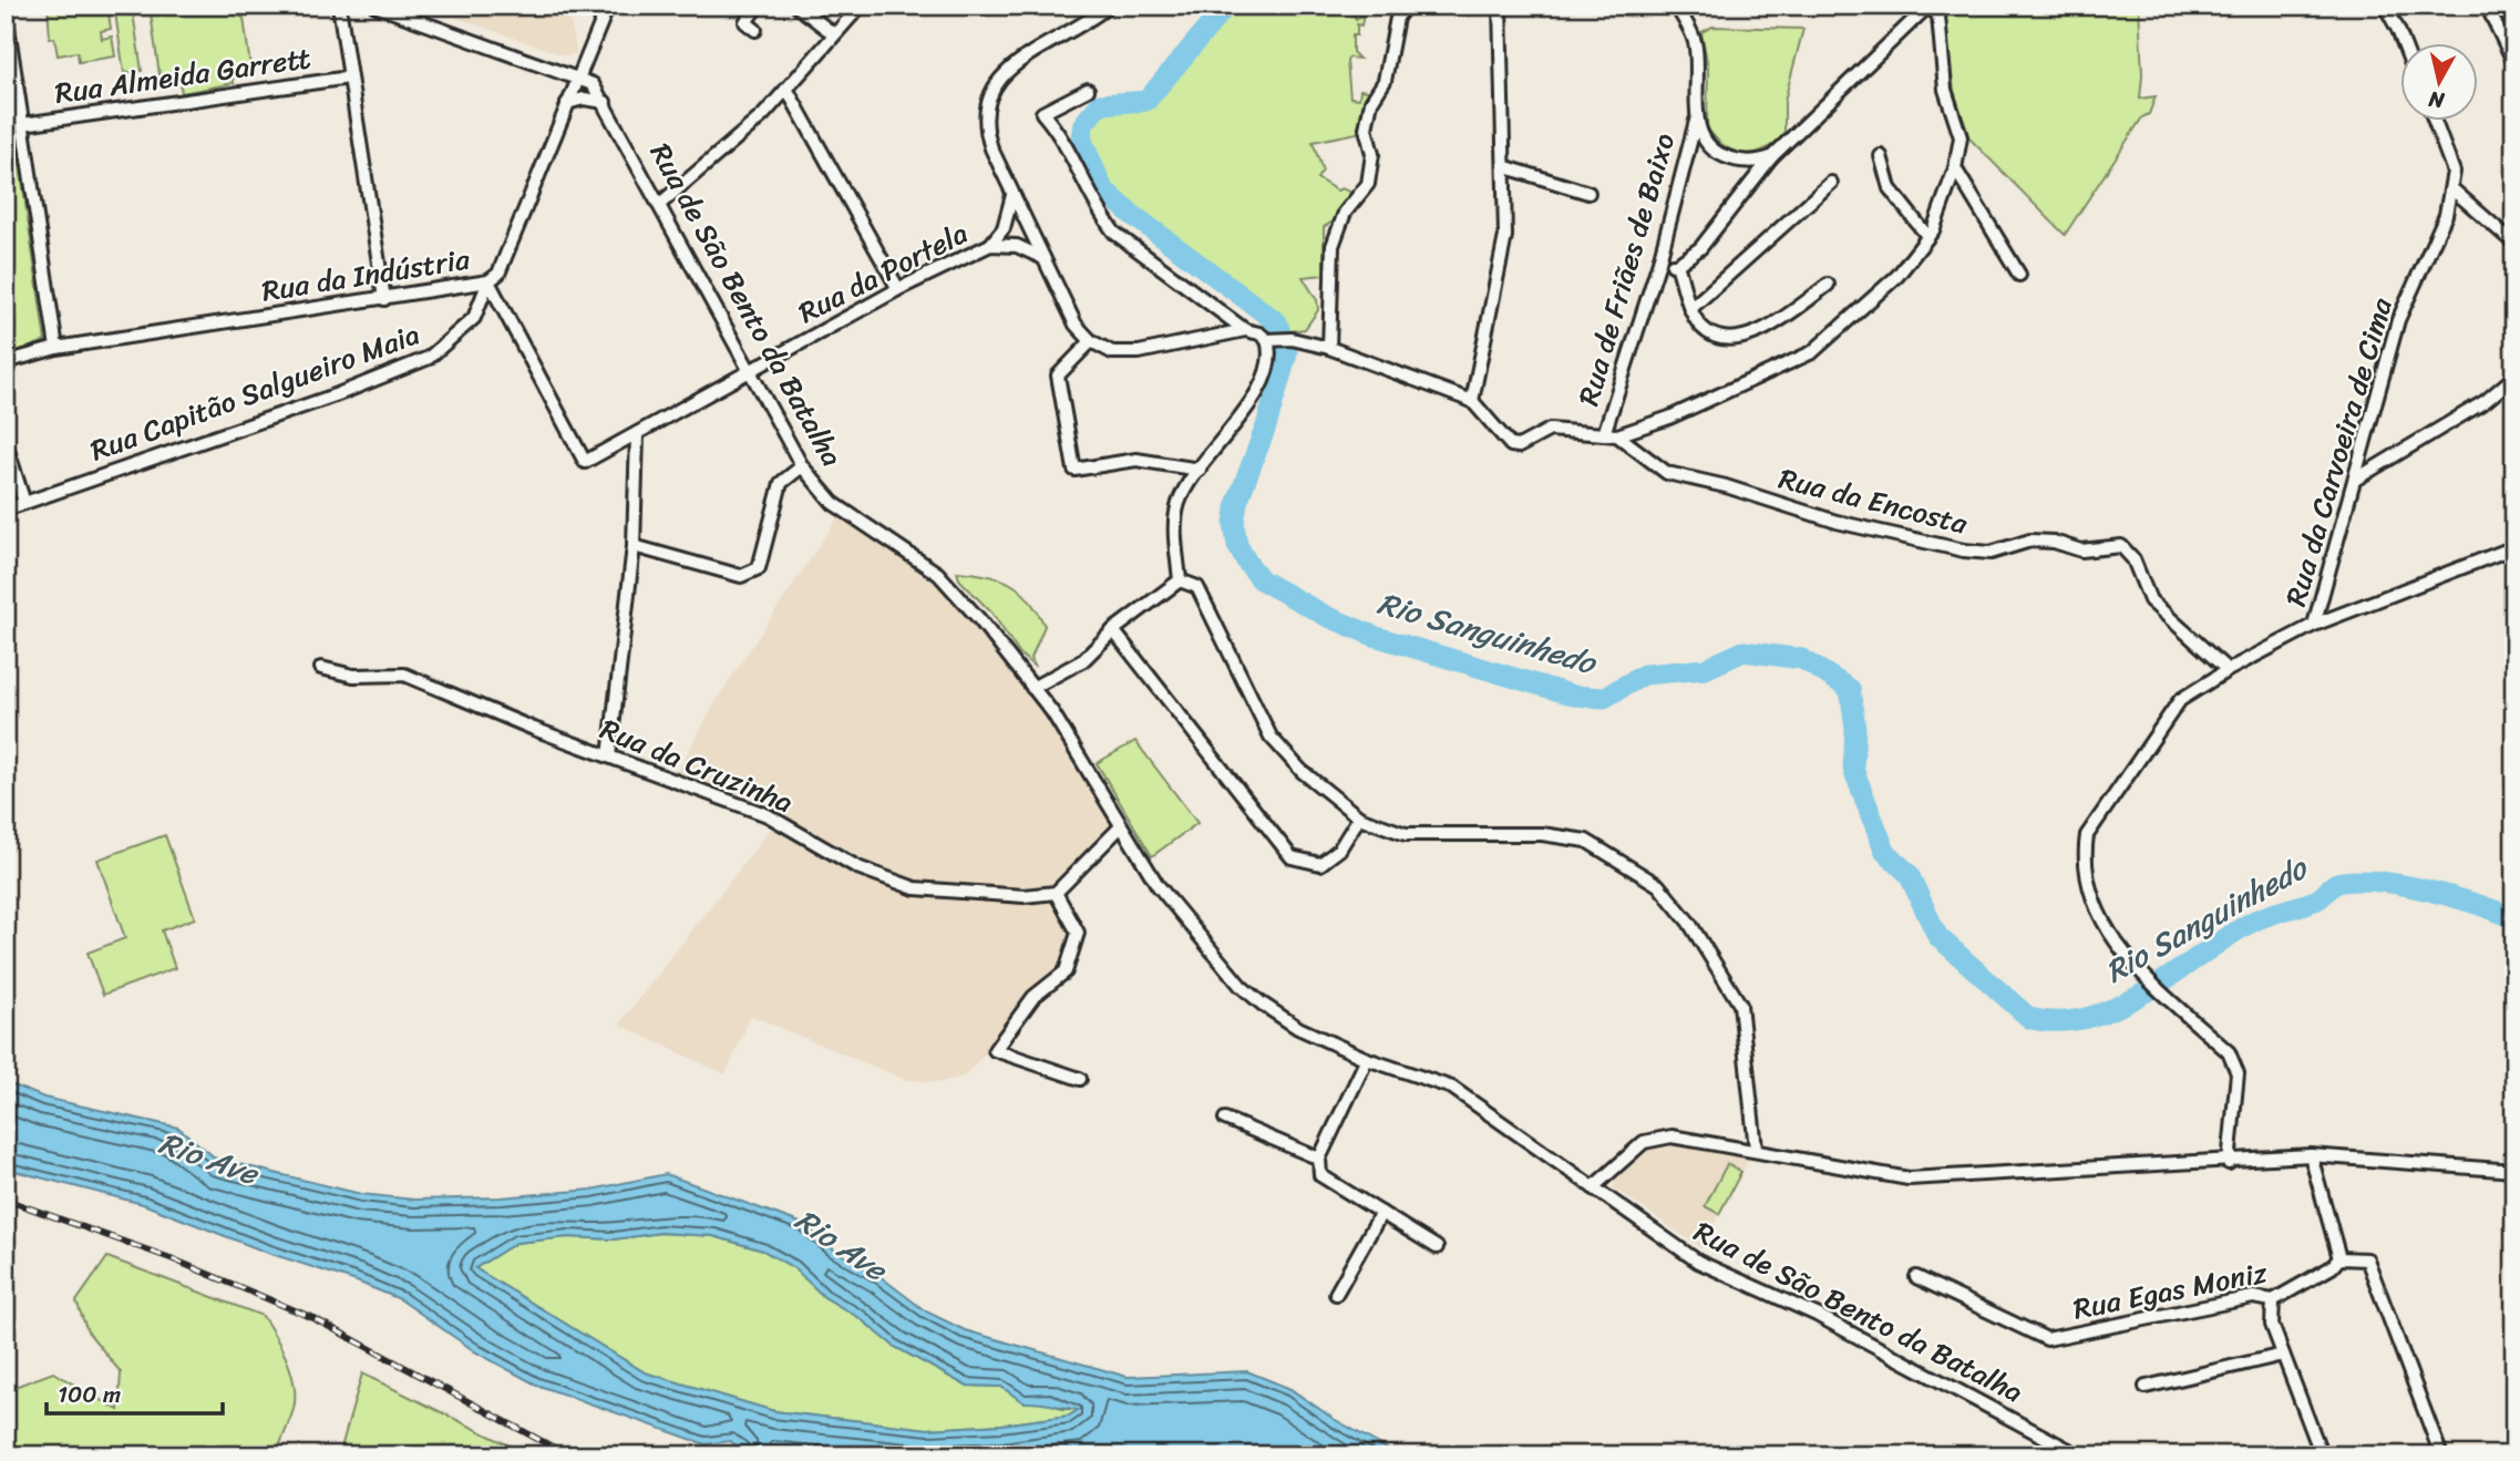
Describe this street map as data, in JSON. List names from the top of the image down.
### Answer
{
  "streets": {
    "street": [
      "Rua Almeida Garrett",
      "Rua de Friães de Baixo",
      "Rua da Portela",
      "Rua da Indústria",
      "Rua de São Bento da Batalha",
      "Rua Capitão Salgueiro Maia",
      "Rua da Carvoeira de Cima",
      "Rua da Encosta",
      "Rua da Cruzinha",
      "Rua Egas Moniz"
    ]
  },
  "crossings": [
    ["Rua de Friães de Baixo", "Rua da Encosta"],
    ["Rua da Portela", "Rua da Indústria"],
    ["Rua da Portela", "Rua de São Bento da Batalha"],
    ["Rua da Portela", "Rua Capitão Salgueiro Maia"],
    ["Rua da Indústria", "Rua de São Bento da Batalha"],
    ["Rua da Indústria", "Rua Capitão Salgueiro Maia"],
    ["Rua da Carvoeira de Cima", "Rua da Encosta"]
  ],
  "water": ["Rio Sanguinhedo", "Rio Ave"],
  "scale_bar": "100 m",
  "north": "bottom"
}
